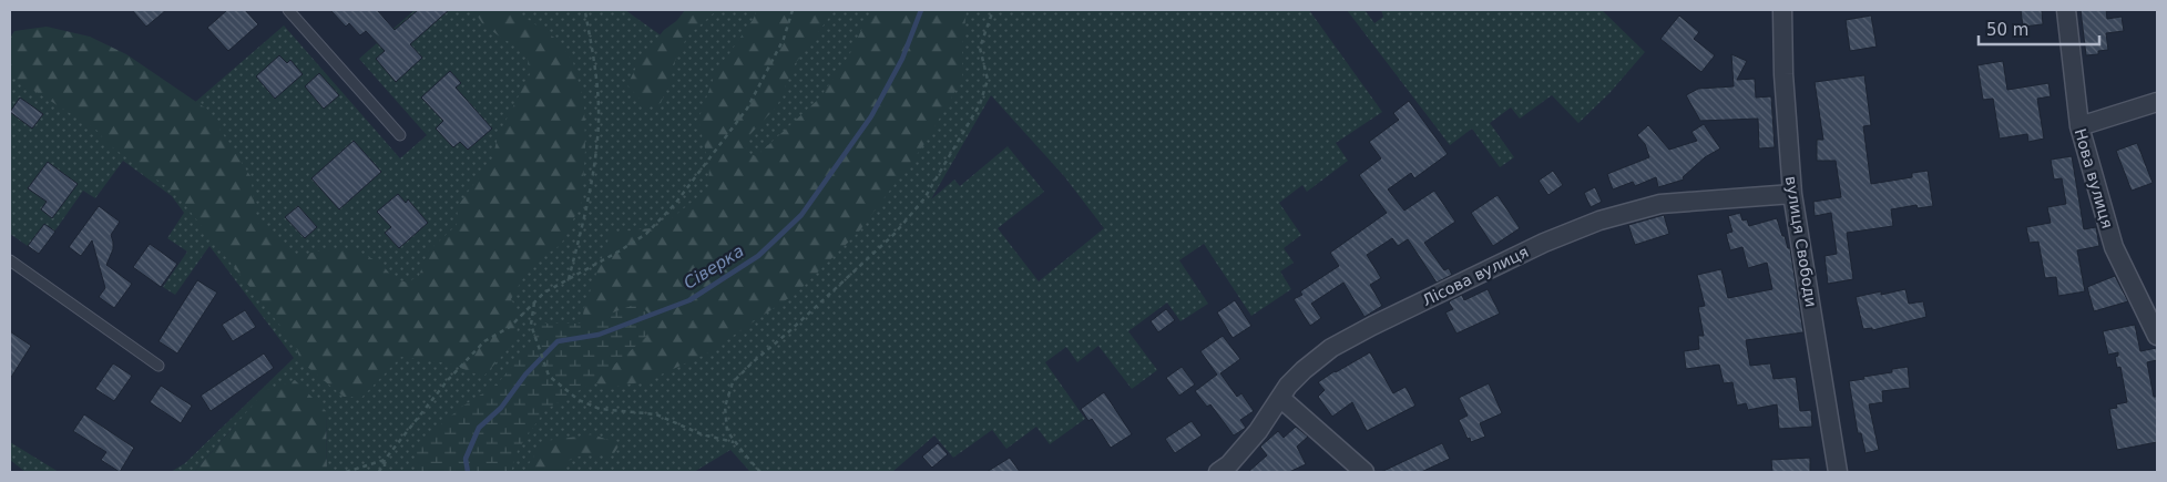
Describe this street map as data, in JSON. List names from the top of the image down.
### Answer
{
  "streets": {
    "street": ["Нова вулиця", "вулиця Свободи", "Лісова вулиця"]
  },
  "crossings": [
    ["вулиця Свободи", "Лісова вулиця"]
  ],
  "water": ["Сіверка"],
  "scale_bar": "50 m"
}
